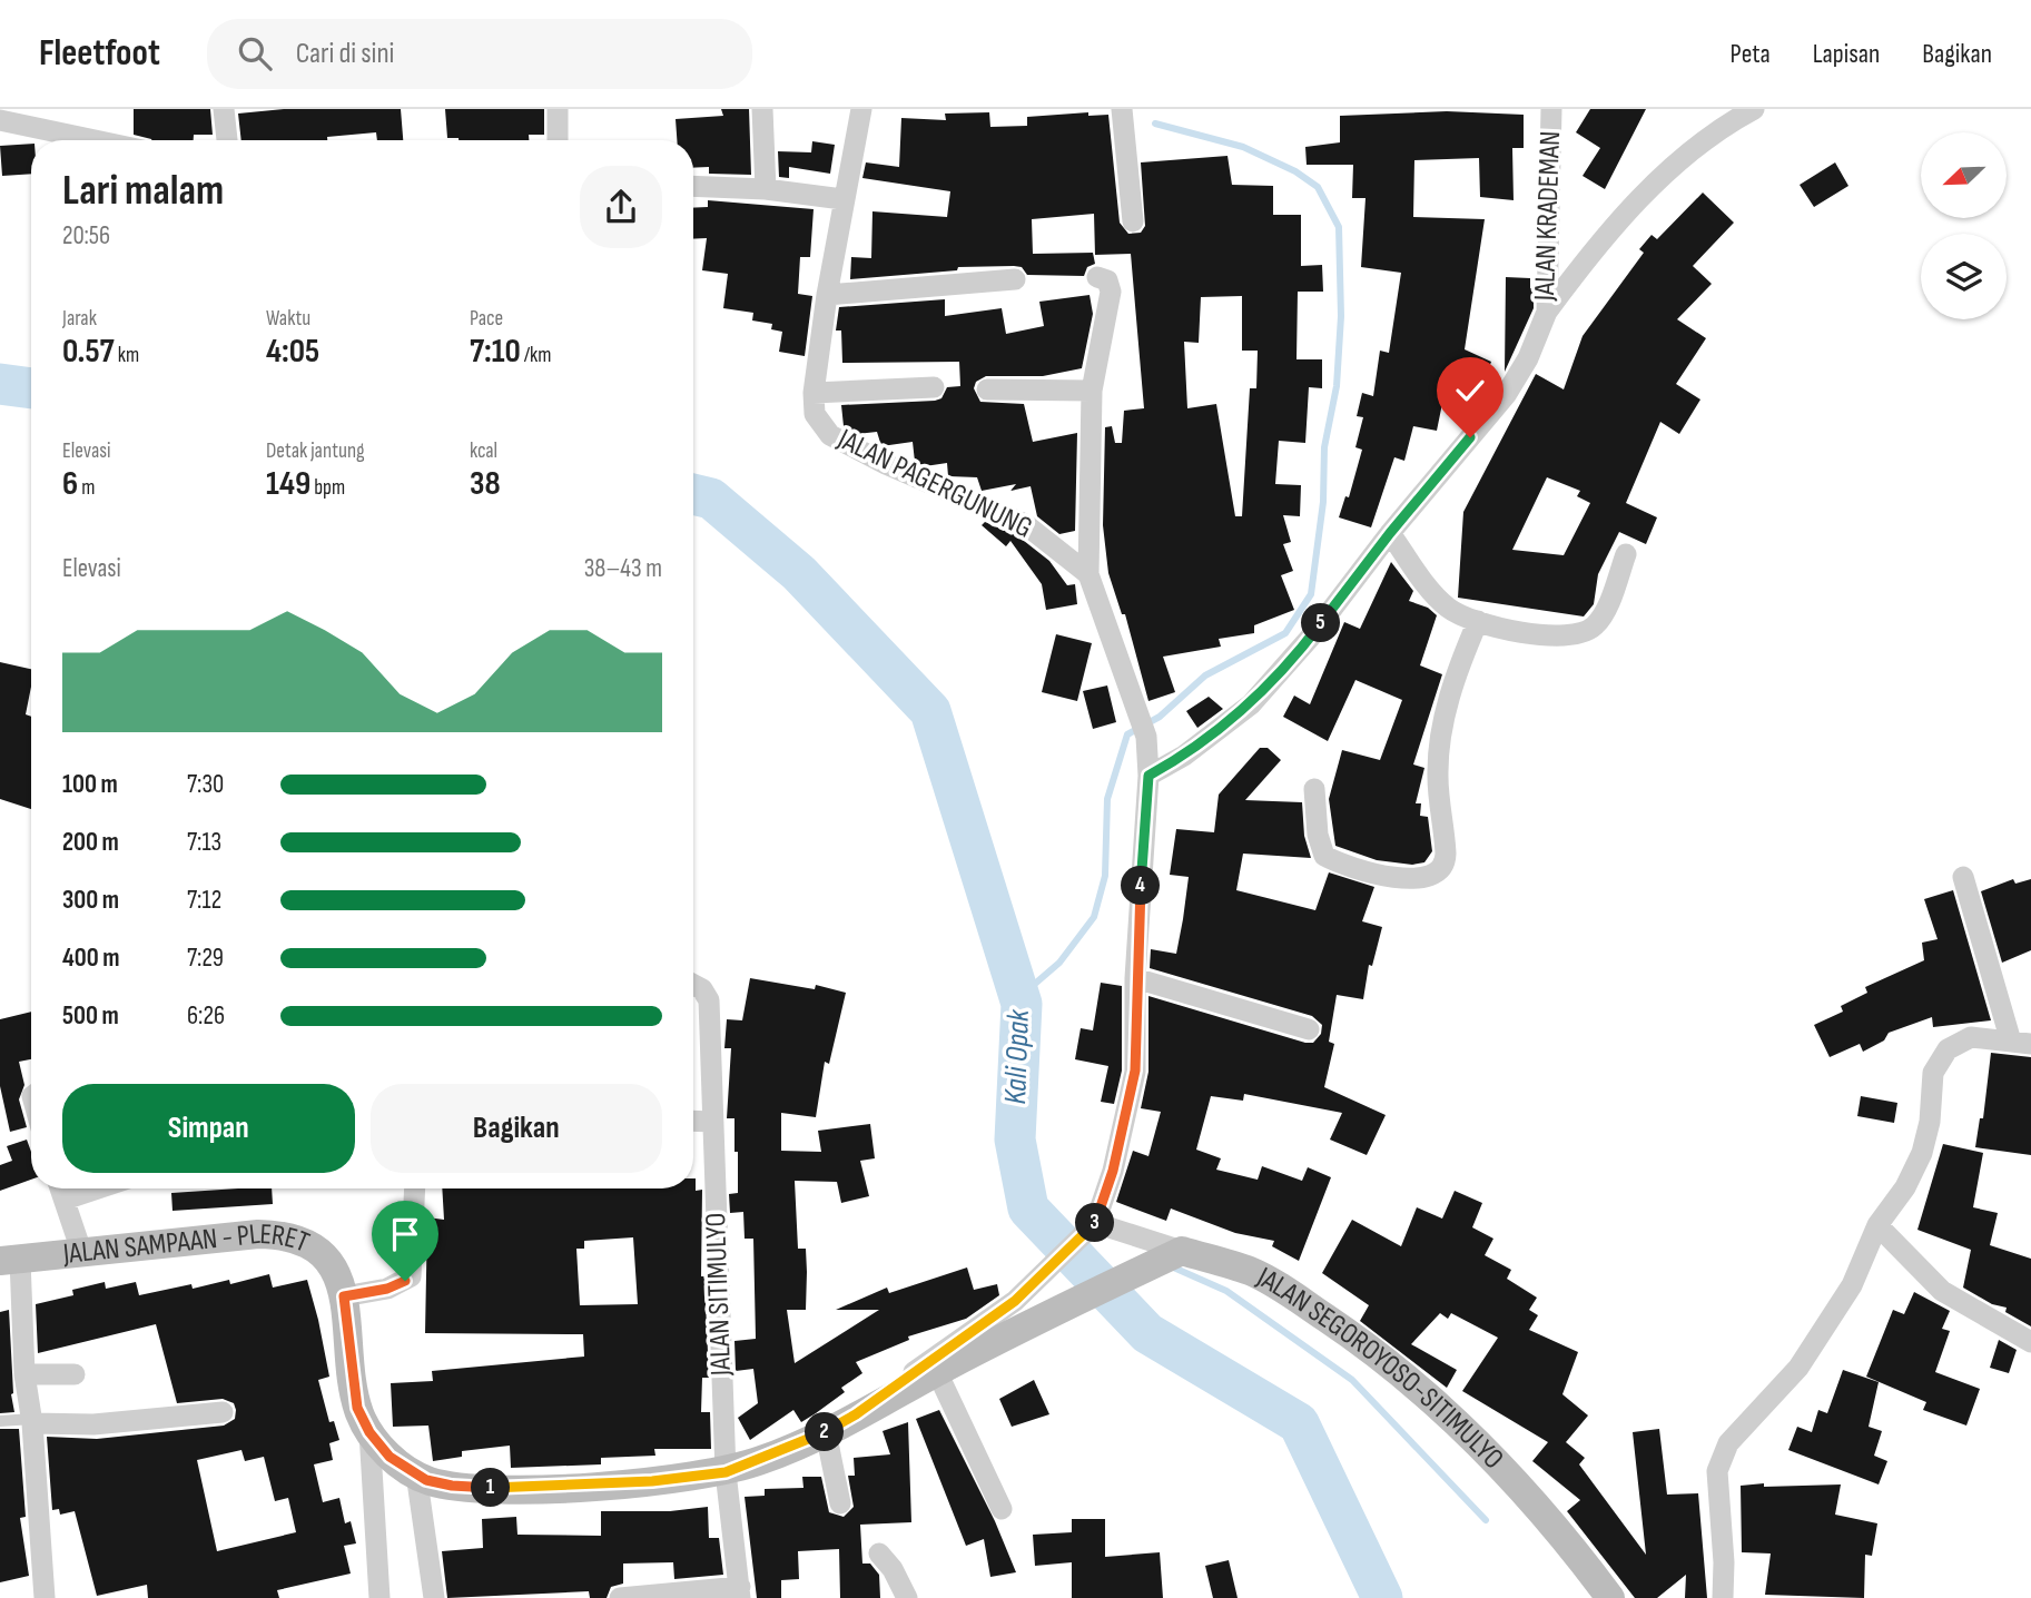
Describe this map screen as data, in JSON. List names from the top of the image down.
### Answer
{
  "streets": {
    "main road": ["JALAN SAMPAAN - PLERET", "JALAN SEGOROYOSO-SITIMULYO"],
    "street": ["JALAN KRADEMAN", "JALAN PAGERGUNUNG", "JALAN SITIMULYO"]
  },
  "crossings": [
    ["JALAN SAMPAAN - PLERET", "JALAN SITIMULYO"],
    ["JALAN SAMPAAN - PLERET", "JALAN SEGOROYOSO-SITIMULYO"]
  ],
  "water": ["Kali Opak"],
  "north": "bottom left",
  "page": {
    "header": "Fleetfoot",
    "search": "Cari di sini",
    "nav": ["Peta", "Lapisan", "Bagikan"],
    "heading": ["Lari malam", "20:56"],
    "stats": [
      ["Jarak", "0.57 km"],
      ["Waktu", "4:05"],
      ["Pace", "7:10 /km"],
      ["Elevasi", "6 m"],
      ["Detak jantung", "149 bpm"],
      ["kcal", "38"]
    ],
    "chart": ["Elevasi", "38–43 m"],
    "pins": [
      "5",
      "4",
      "3",
      "2",
      "1"
    ],
    "list": [
      {
        "name": "100 m",
        "note": "7:30"
      },
      {
        "name": "200 m",
        "note": "7:13"
      },
      {
        "name": "300 m",
        "note": "7:12"
      },
      {
        "name": "400 m",
        "note": "7:29"
      },
      {
        "name": "500 m",
        "note": "6:26"
      }
    ],
    "buttons": ["Simpan", "Bagikan"]
  }
}
